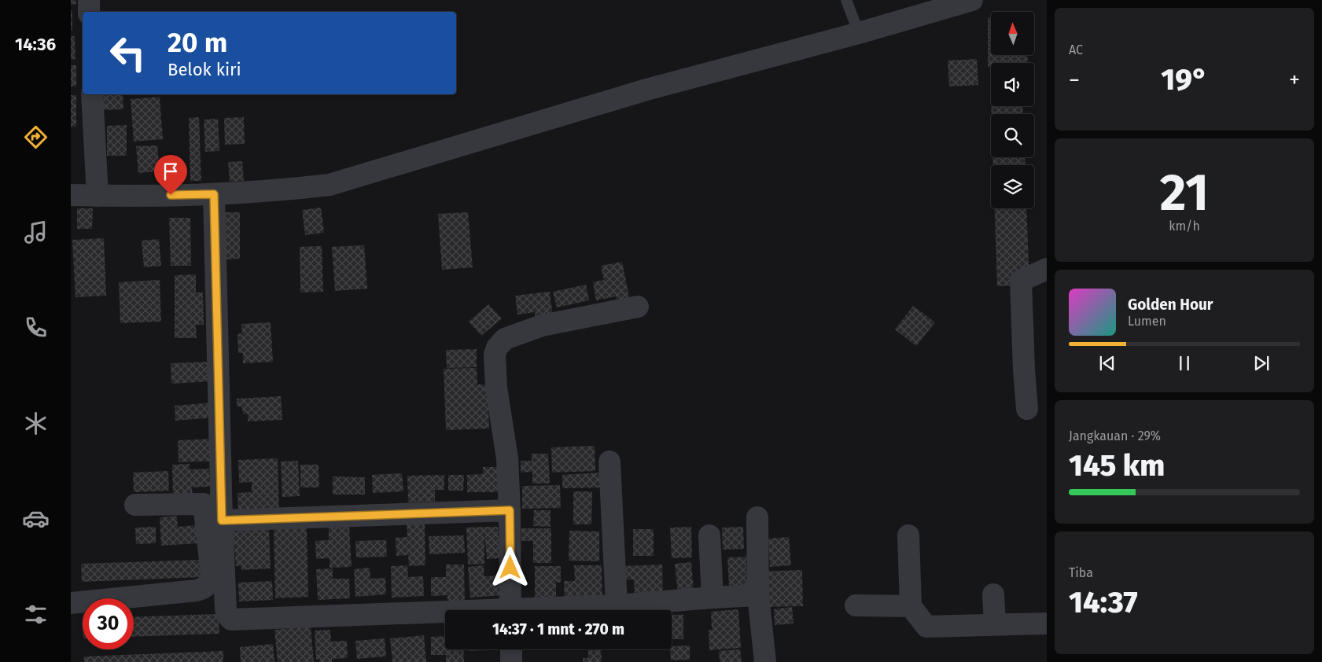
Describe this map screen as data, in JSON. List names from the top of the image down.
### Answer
{
  "north": "top",
  "page": {
    "tabs": "14:36",
    "tile": [
      "AC",
      ["21", "km/h"],
      ["Jangkauan · 29%", "145 km"],
      ["Tiba", "14:37"]
    ],
    "turn": ["20 m", "Belok kiri"],
    "heat": ["−", "19°", "+"],
    "song": ["Golden Hour", "Lumen"],
    "limit": "30",
    "trip": "14:37 · 1 mnt · 270 m"
  }
}
